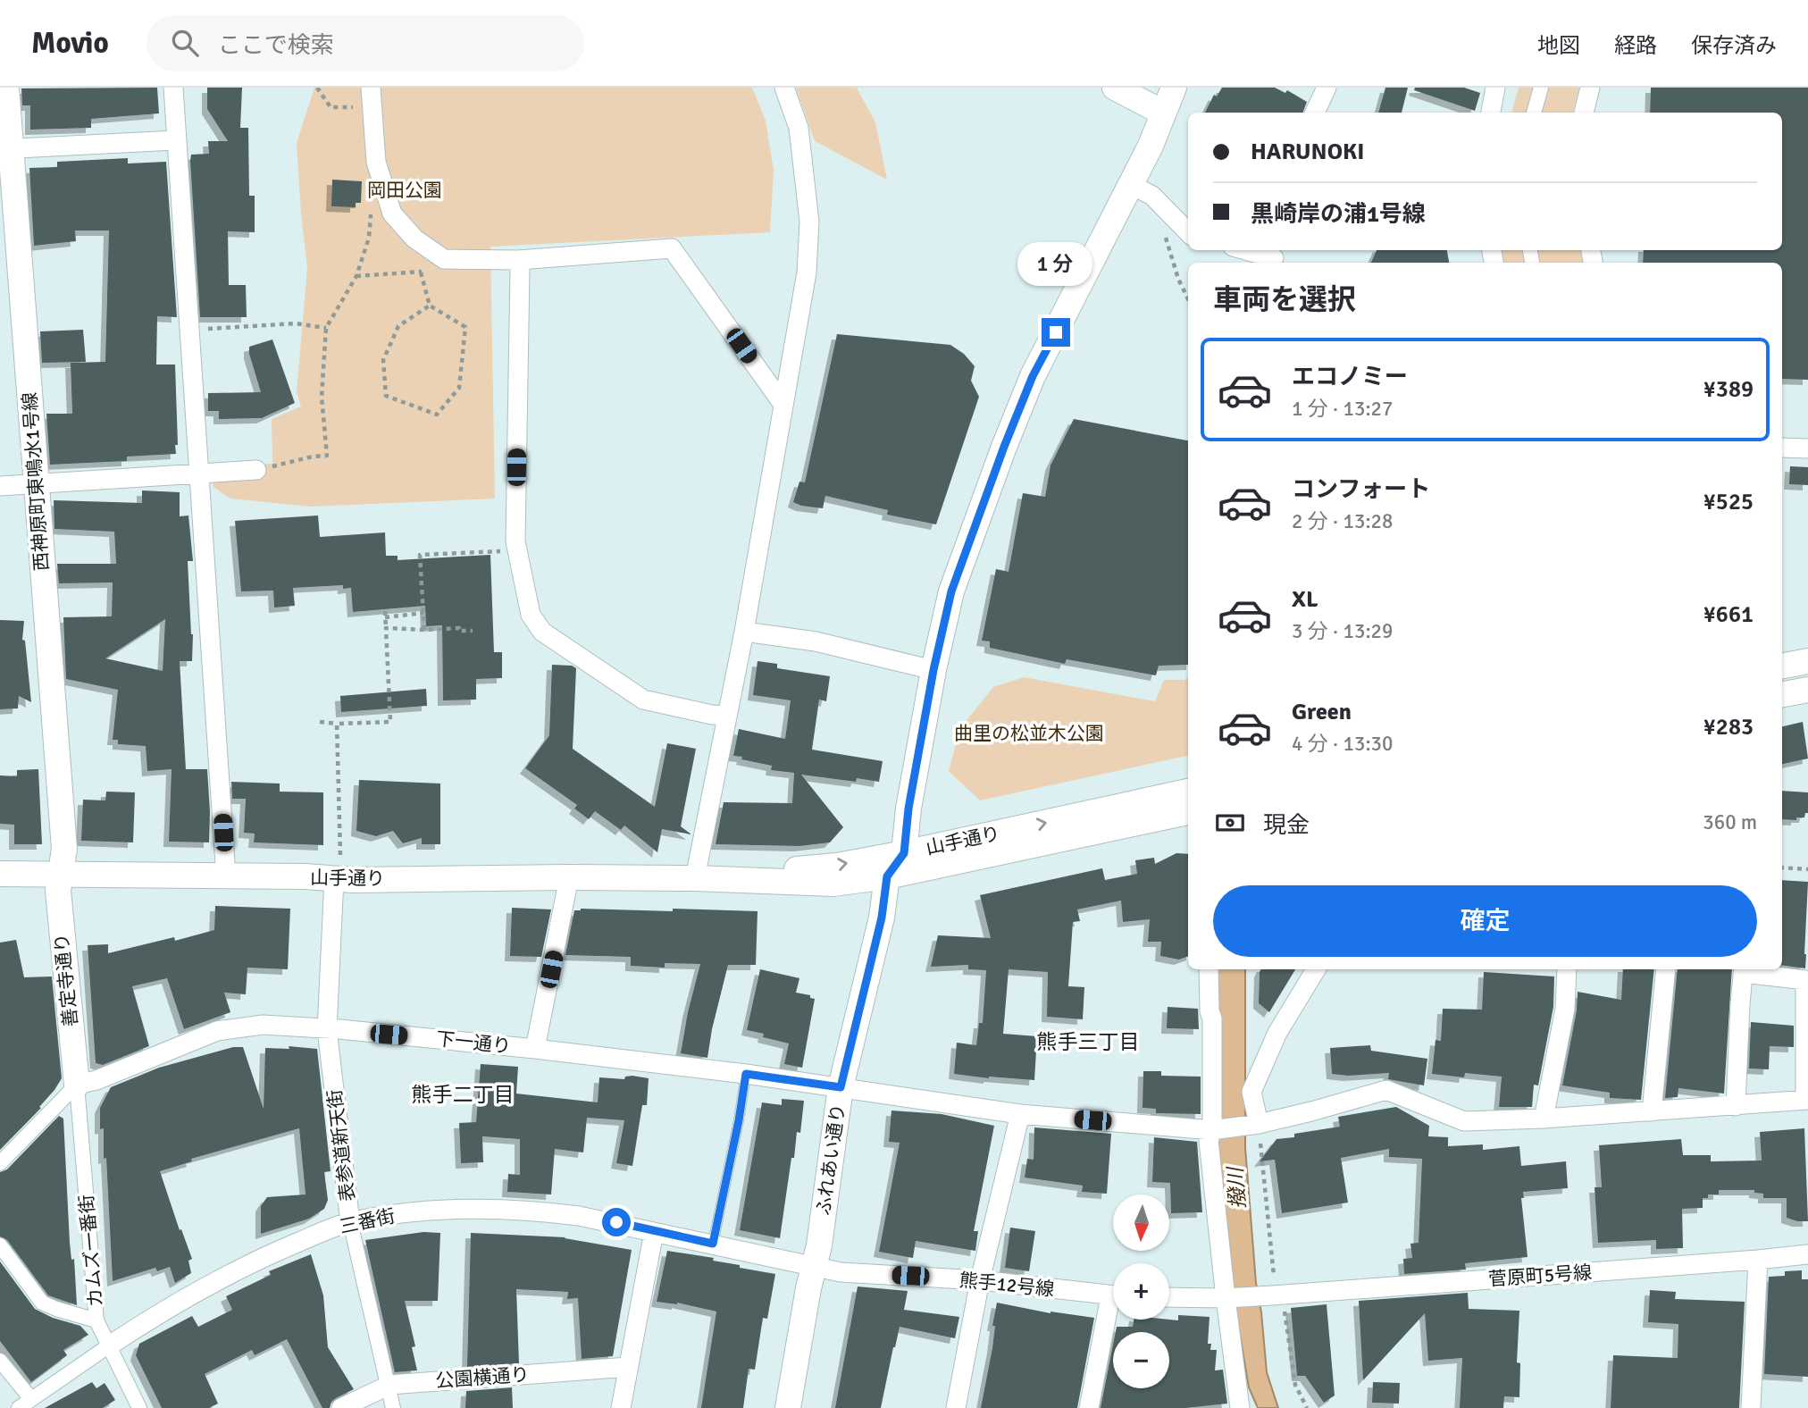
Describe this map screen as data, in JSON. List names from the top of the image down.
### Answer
{
  "streets": {
    "street": [
      "西神原町東鳴水1号線",
      "山手通り",
      "善定寺通り",
      "下一通り",
      "表参道新天街",
      "ふれあい通り",
      "三番街",
      "カムズ一番街",
      "菅原町5号線",
      "熊手12号線",
      "公園横通り"
    ]
  },
  "crossings": [
    ["西神原町東鳴水1号線", "山手通り"],
    ["西神原町東鳴水1号線", "善定寺通り"],
    ["山手通り", "善定寺通り"],
    ["山手通り", "表参道新天街"],
    ["山手通り", "ふれあい通り"],
    ["善定寺通り", "下一通り"],
    ["善定寺通り", "カムズ一番街"],
    ["下一通り", "表参道新天街"],
    ["下一通り", "ふれあい通り"],
    ["下一通り", "カムズ一番街"],
    ["表参道新天街", "三番街"],
    ["表参道新天街", "公園横通り"],
    ["ふれあい通り", "三番街"],
    ["ふれあい通り", "熊手12号線"],
    ["三番街", "カムズ一番街"],
    ["三番街", "熊手12号線"]
  ],
  "districts": ["熊手三丁目", "熊手二丁目"],
  "water": ["撥川"],
  "parks": ["岡田公園", "曲里の松並木公園"],
  "north": "bottom",
  "page": {
    "header": "Movio",
    "search": "ここで検索",
    "nav": ["地図", "経路", "保存済み"],
    "banner": ["HARUNOKI", "黒崎岸の浦1号線"],
    "bubble": "1 分",
    "heading": "車両を選択",
    "list": [
      {
        "name": "エコノミー",
        "note": "1 分 · 13:27",
        "value": "¥389"
      },
      {
        "name": "コンフォート",
        "note": "2 分 · 13:28",
        "value": "¥525"
      },
      {
        "name": "XL",
        "note": "3 分 · 13:29",
        "value": "¥661"
      },
      {
        "name": "Green",
        "note": "4 分 · 13:30",
        "value": "¥283"
      }
    ],
    "pay": ["現金", "360 m"],
    "buttons": "確定",
    "map_buttons": ["+", "−"]
  }
}
